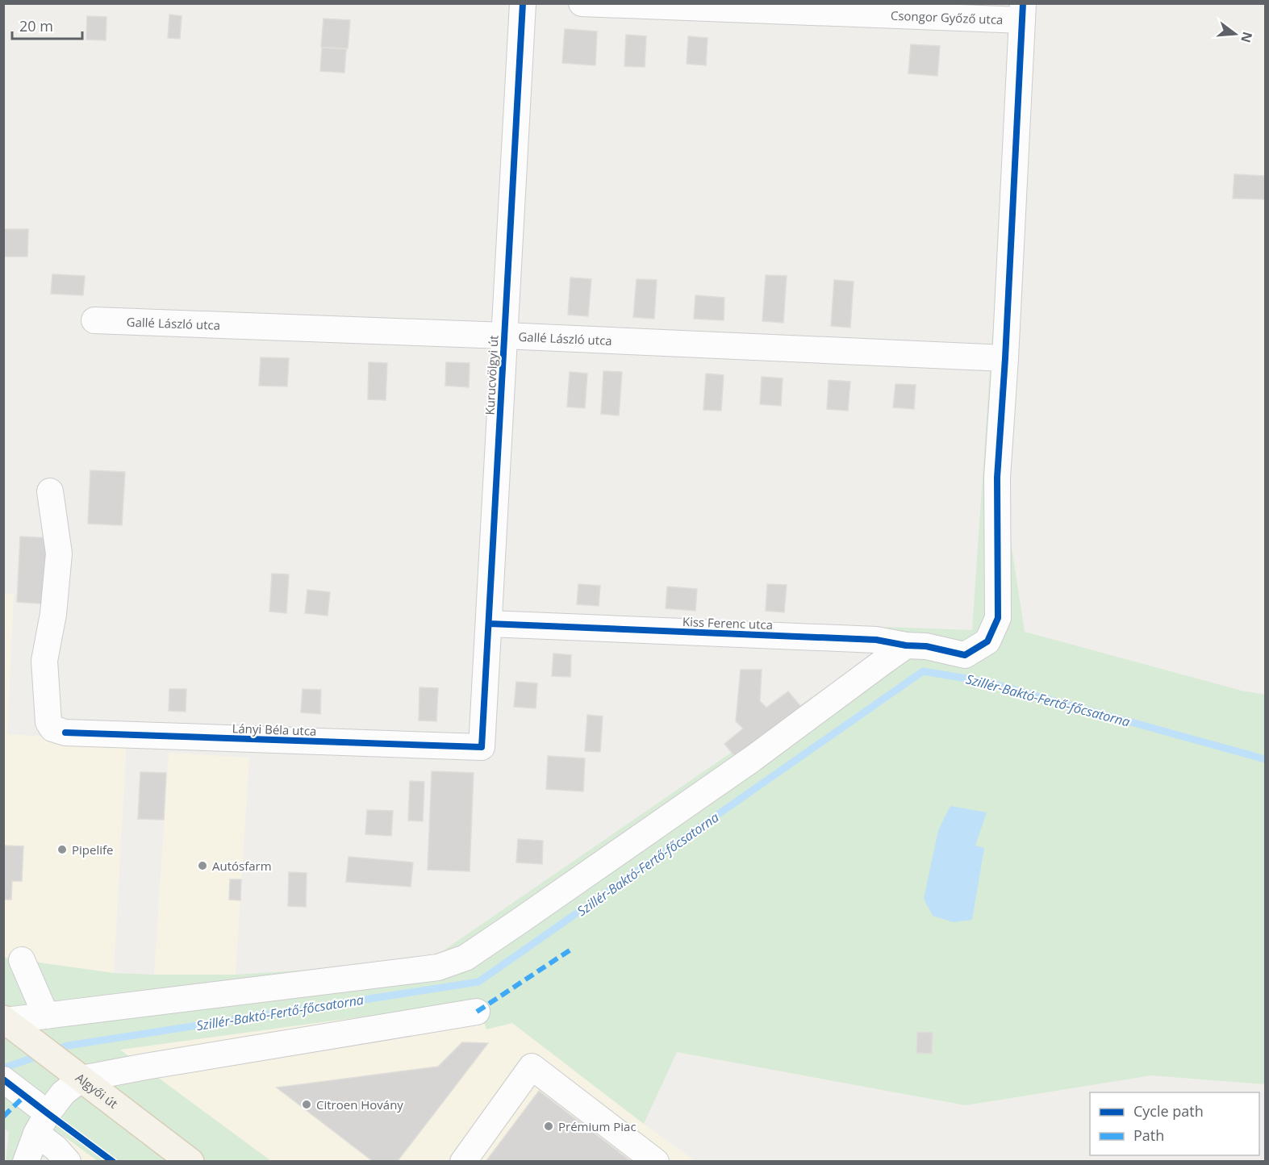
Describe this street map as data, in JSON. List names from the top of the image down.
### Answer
{
  "streets": {
    "main road": ["Algyői út"],
    "street": [
      "Csongor Győző utca",
      "Gallé László utca",
      "Kurucvölgyi út",
      "Kiss Ferenc utca",
      "Lányi Béla utca"
    ]
  },
  "crossings": [
    ["Gallé László utca", "Kurucvölgyi út"],
    ["Gallé László utca", "Kiss Ferenc utca"],
    ["Kurucvölgyi út", "Kiss Ferenc utca"],
    ["Kurucvölgyi út", "Lányi Béla utca"]
  ],
  "water": ["Szillér-Baktó-Fertő-főcsatorna"],
  "places": [
    "Pipelife",
    "Autósfarm",
    "Citroen Hovány",
    "Prémium Piac"
  ],
  "legend": ["Cycle path", "Path"],
  "scale_bar": "20 m",
  "north": "right"
}
